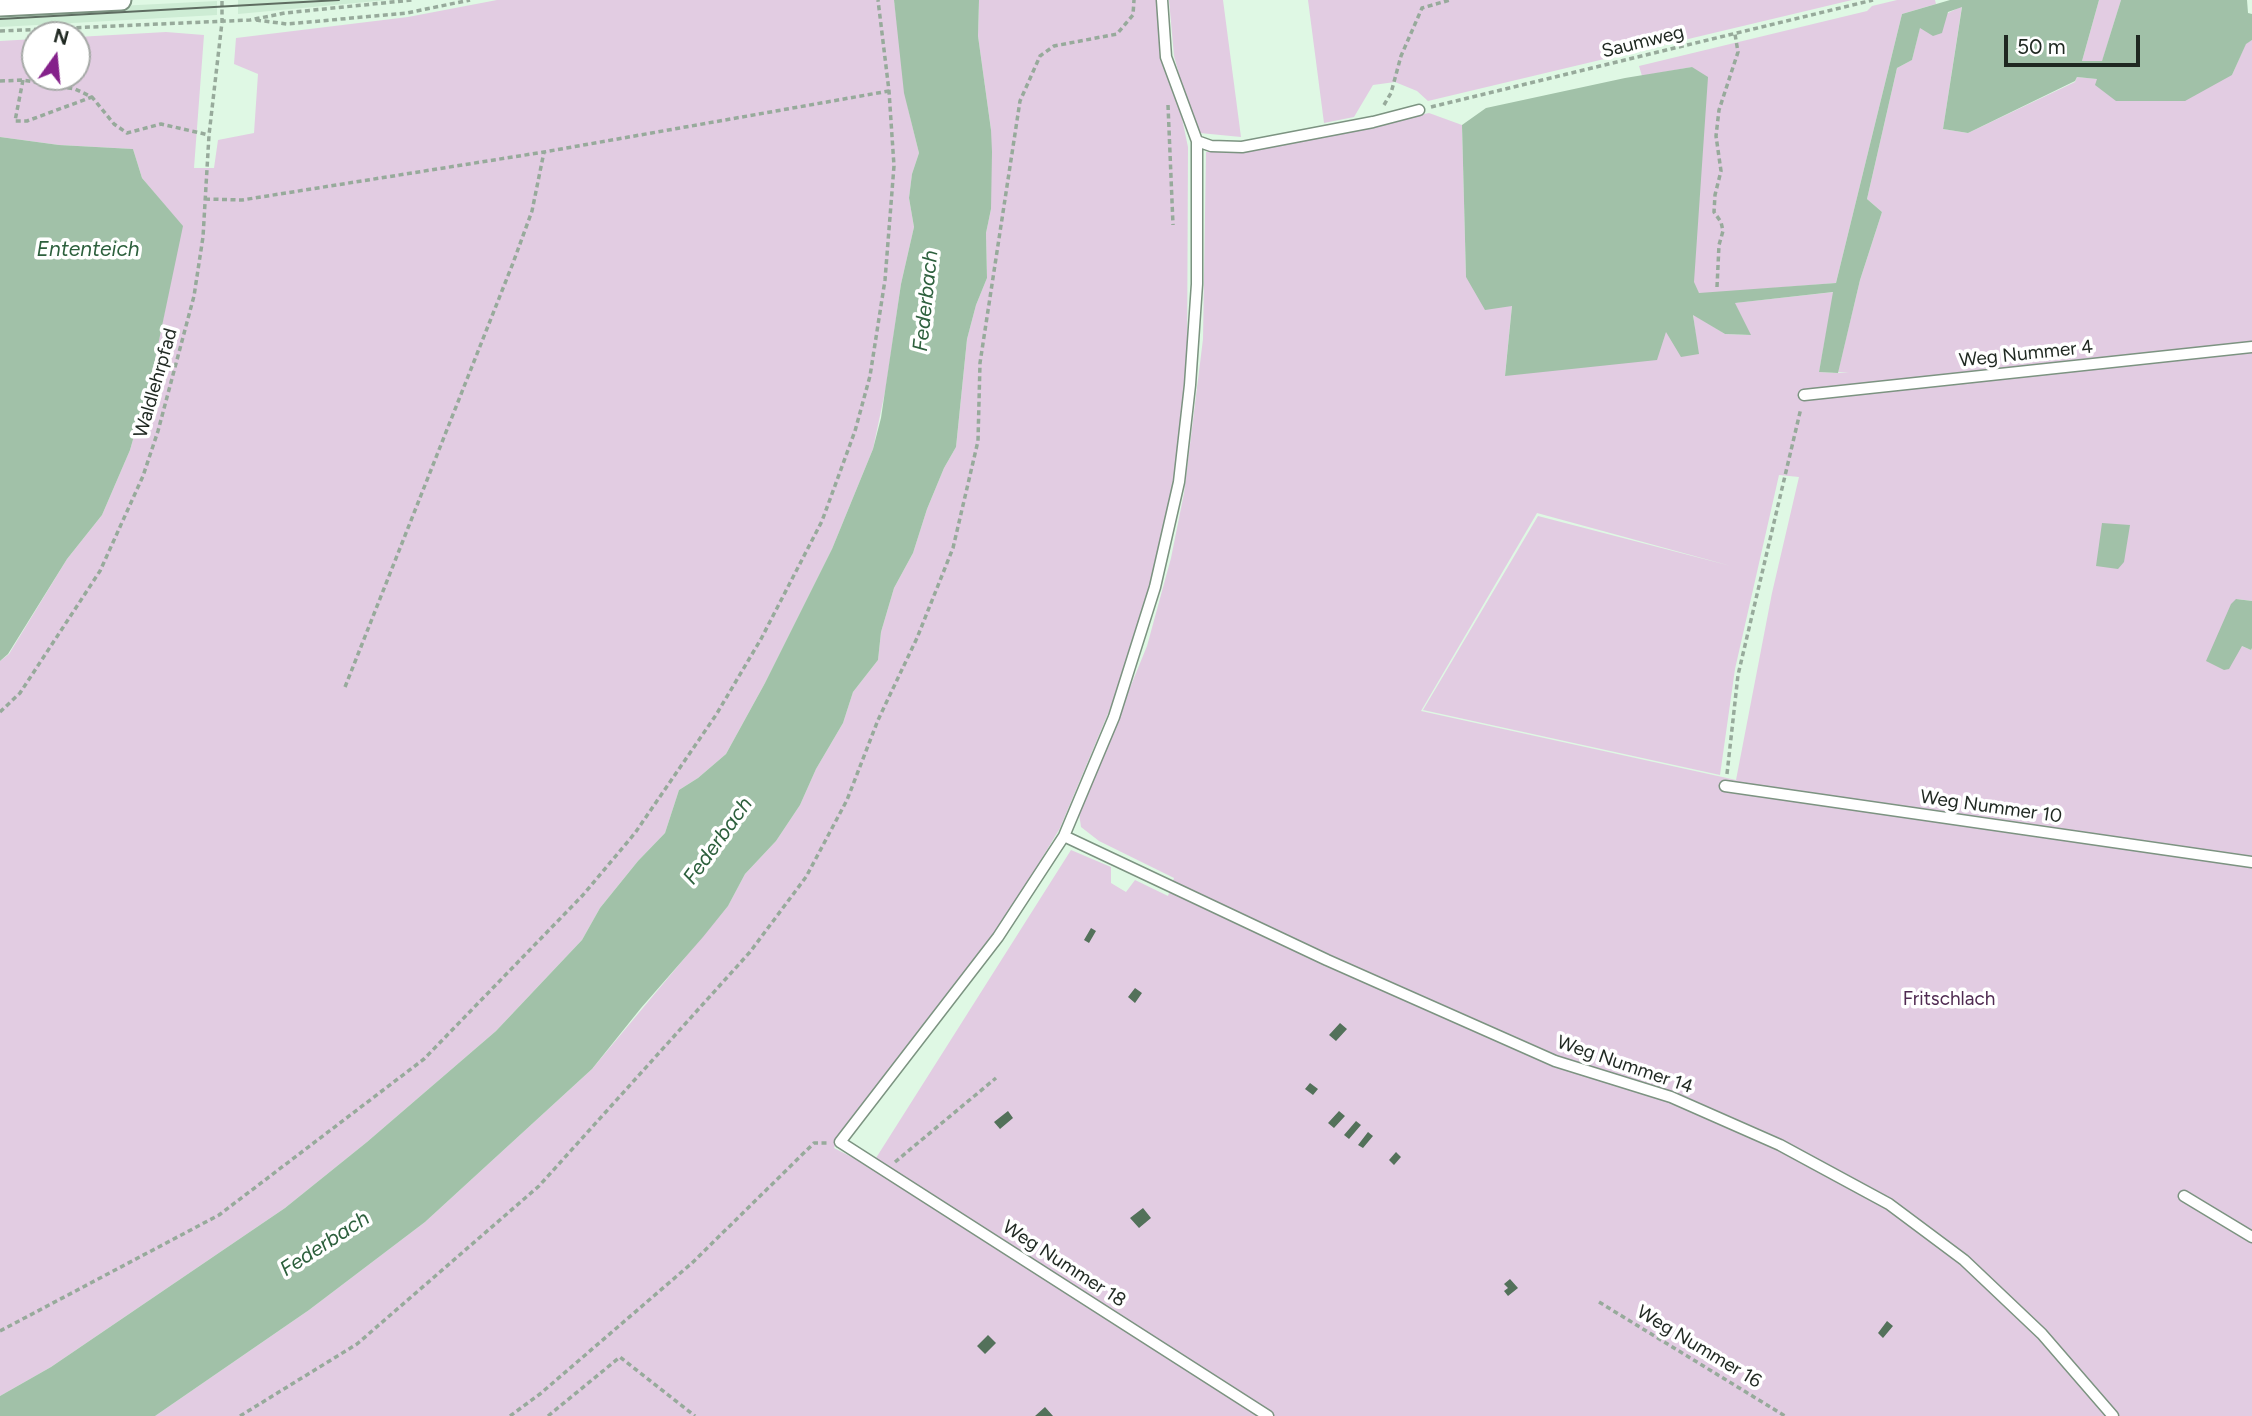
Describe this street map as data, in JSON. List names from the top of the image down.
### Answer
{
  "streets": {
    "lane": [
      "Weg Nummer 4",
      "Weg Nummer 10",
      "Weg Nummer 14",
      "Weg Nummer 18"
    ],
    "path": ["Saumweg", "Waldlehrpfad", "Weg Nummer 16"]
  },
  "water": ["Ententeich", "Federbach"],
  "parks": ["Fritschlach"],
  "scale_bar": "50 m",
  "north": "top"
}
